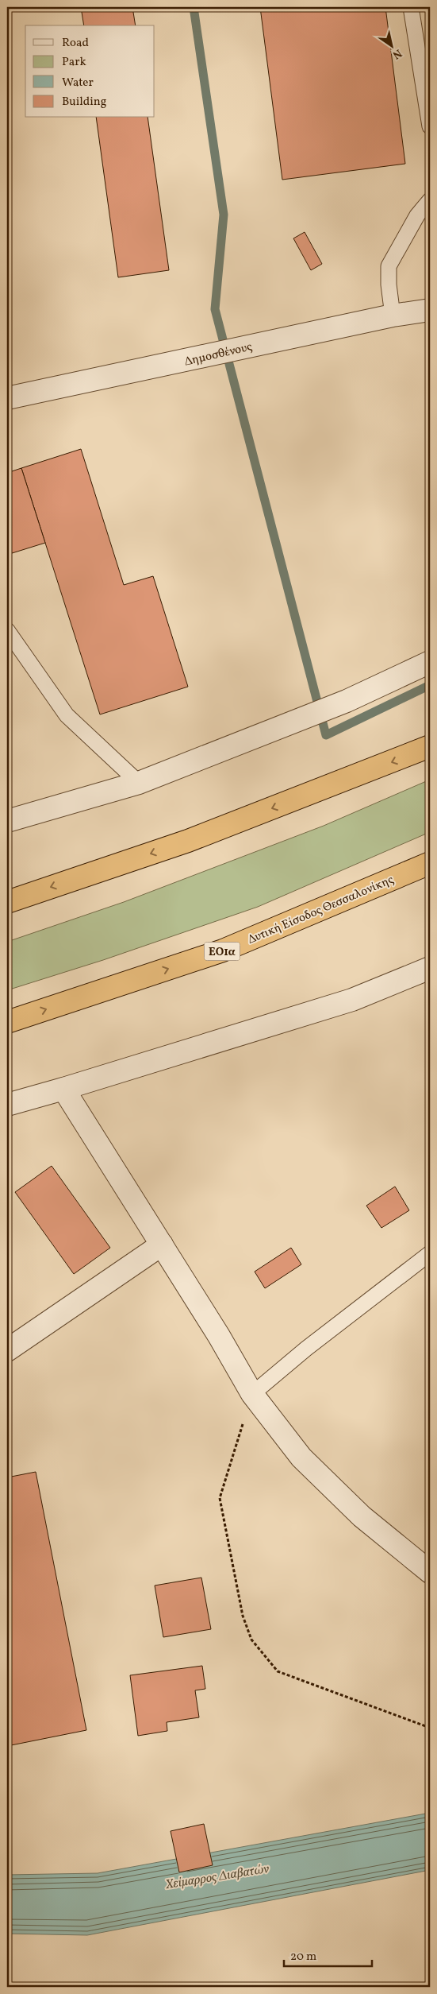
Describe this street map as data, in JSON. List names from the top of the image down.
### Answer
{
  "streets": {
    "highway": ["Δυτική Είσοδος Θεσσαλονίκης", "ΕΟ1α"],
    "street": ["Δημοσθένους"]
  },
  "water": ["Χείμαρρος Διαβατών"],
  "legend": [
    "Road",
    "Park",
    "Water",
    "Building"
  ],
  "scale_bar": "20 m",
  "north": "bottom right"
}
